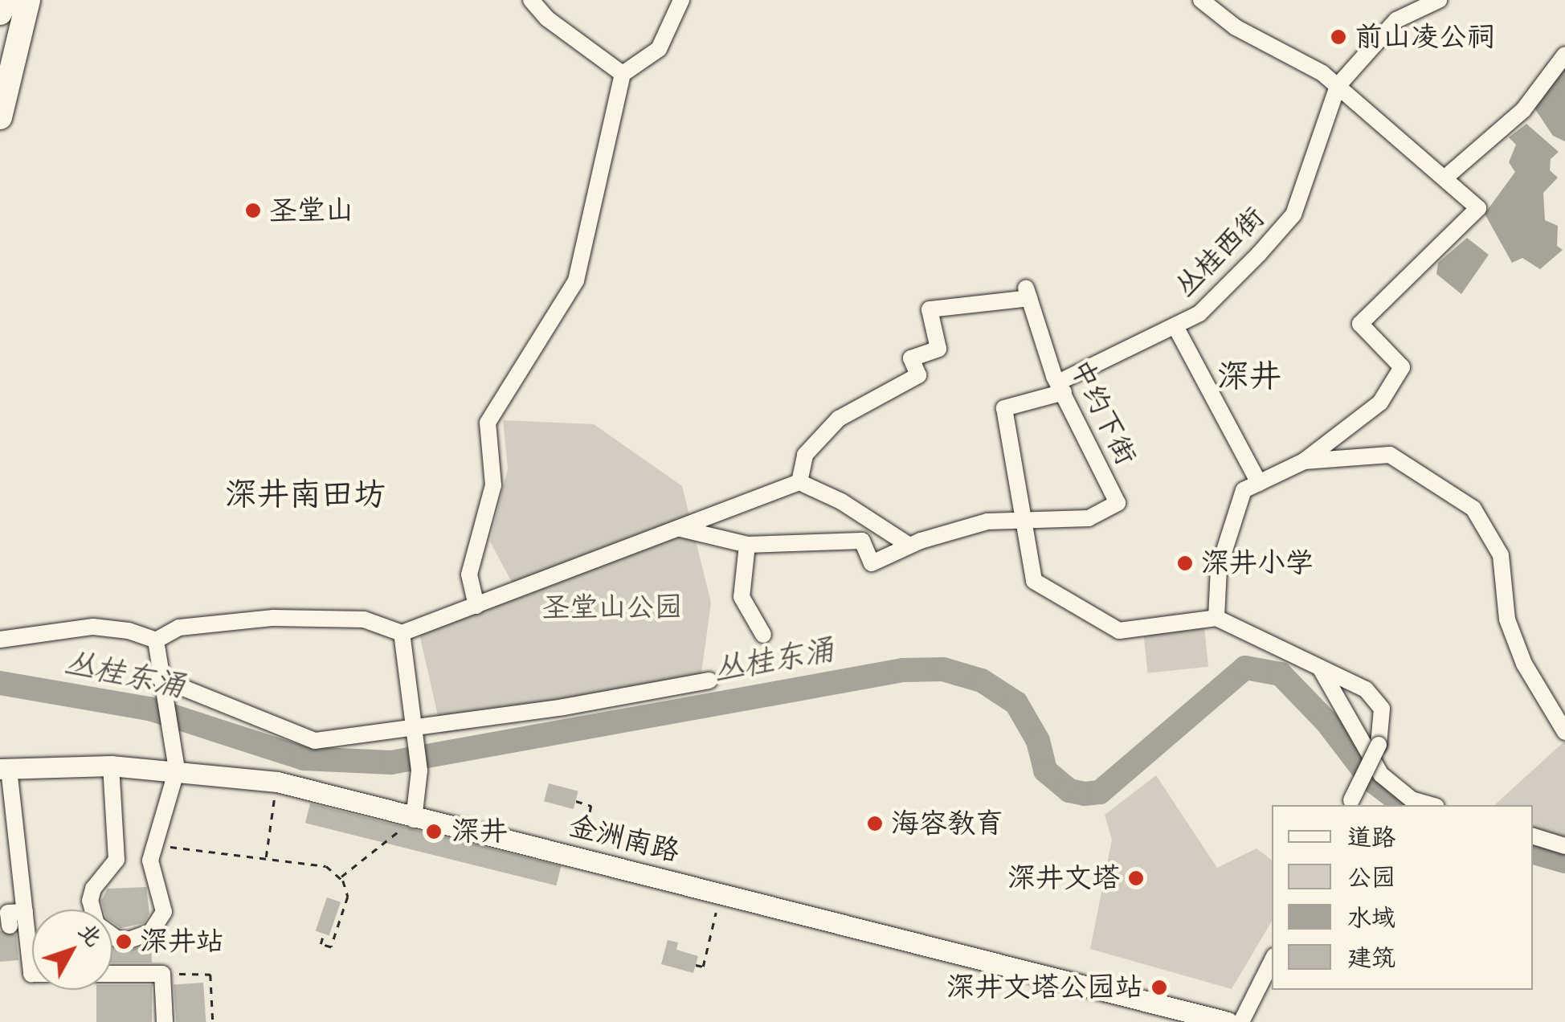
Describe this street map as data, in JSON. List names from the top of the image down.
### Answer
{
  "streets": {
    "main road": ["金洲南路"],
    "street": ["丛桂西街", "中约下街"]
  },
  "crossings": [
    ["丛桂西街", "中约下街"]
  ],
  "districts": ["深井", "深井南田坊"],
  "water": ["丛桂东涌"],
  "parks": ["圣堂山公园"],
  "places": [
    "前山凌公祠",
    "圣堂山",
    "深井小学",
    "海容教育",
    "深井",
    "深井文塔",
    "深井站",
    "深井文塔公园站"
  ],
  "legend": [
    "道路",
    "公园",
    "水域",
    "建筑"
  ],
  "north": "top right"
}
